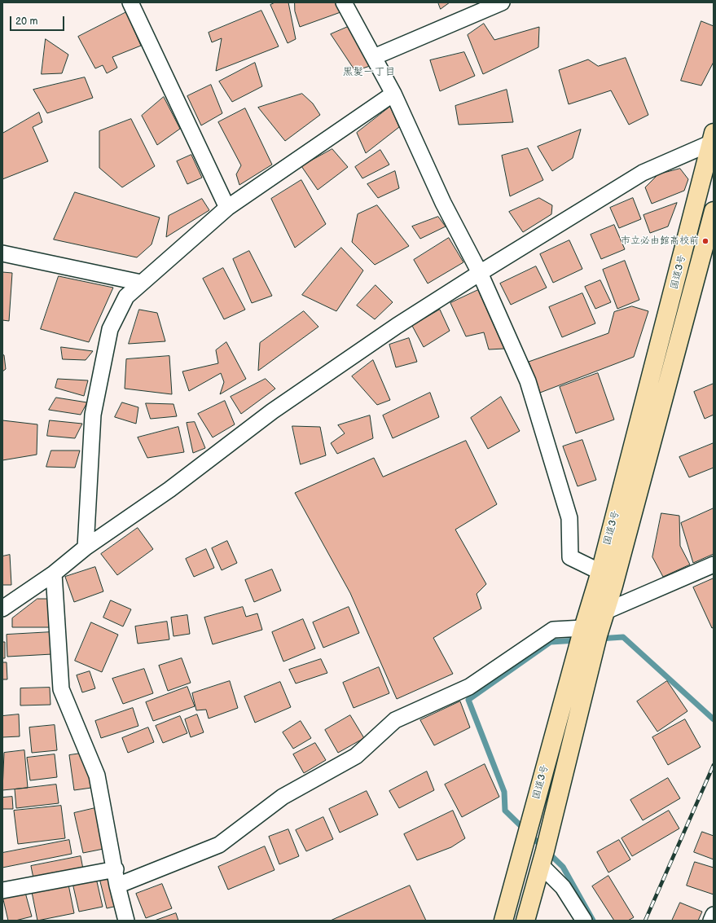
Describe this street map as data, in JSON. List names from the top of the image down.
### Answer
{
  "streets": {
    "highway": ["国道3号"]
  },
  "districts": ["黒髪一丁目"],
  "places": ["市立必由館高校前"],
  "scale_bar": "20 m"
}
